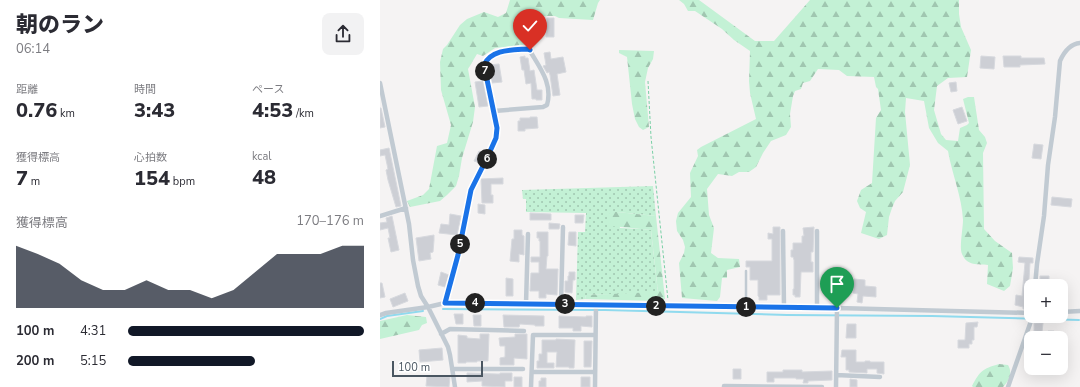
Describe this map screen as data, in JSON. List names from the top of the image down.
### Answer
{
  "scale_bar": "100 m",
  "page": {
    "heading": ["朝のラン", "06:14"],
    "pins": [
      "7",
      "6",
      "5",
      "4",
      "3",
      "2",
      "1"
    ],
    "stats": [
      ["距離", "0.76 km"],
      ["時間", "3:43"],
      ["ペース", "4:53 /km"],
      ["獲得標高", "7 m"],
      ["心拍数", "154 bpm"],
      ["kcal", "48"]
    ],
    "chart": ["獲得標高", "170–176 m"],
    "map_buttons": ["+", "−"],
    "list": [
      {
        "name": "100 m",
        "note": "4:31"
      },
      {
        "name": "200 m",
        "note": "5:15"
      }
    ],
    "scale": "100 m"
  }
}
